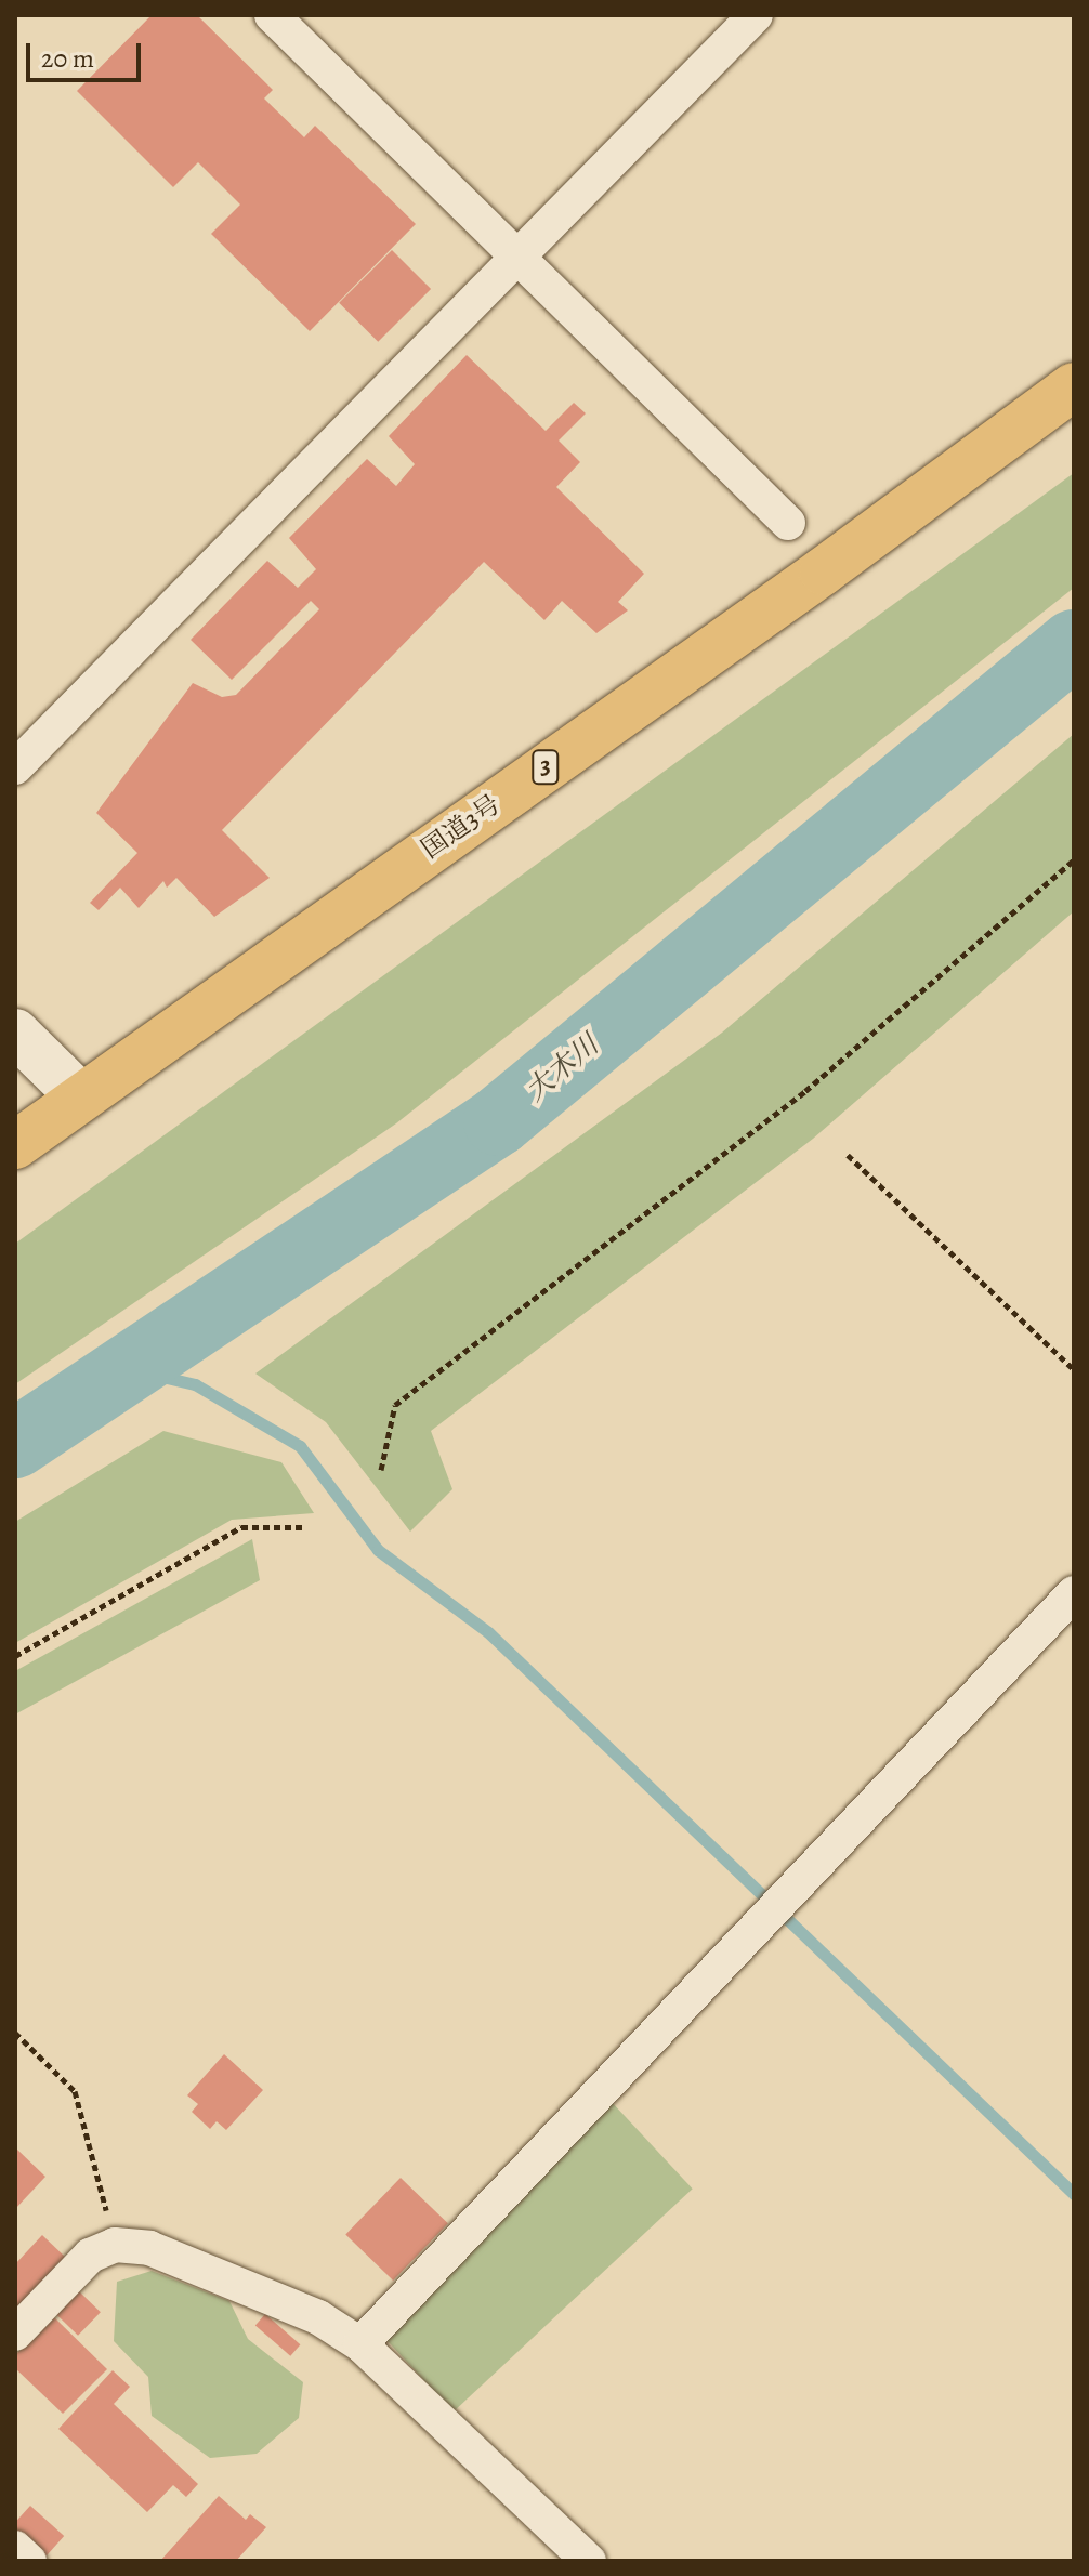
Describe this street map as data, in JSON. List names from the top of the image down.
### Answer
{
  "streets": {
    "highway": ["3", "国道3号"]
  },
  "water": ["大木川"],
  "scale_bar": "20 m"
}
